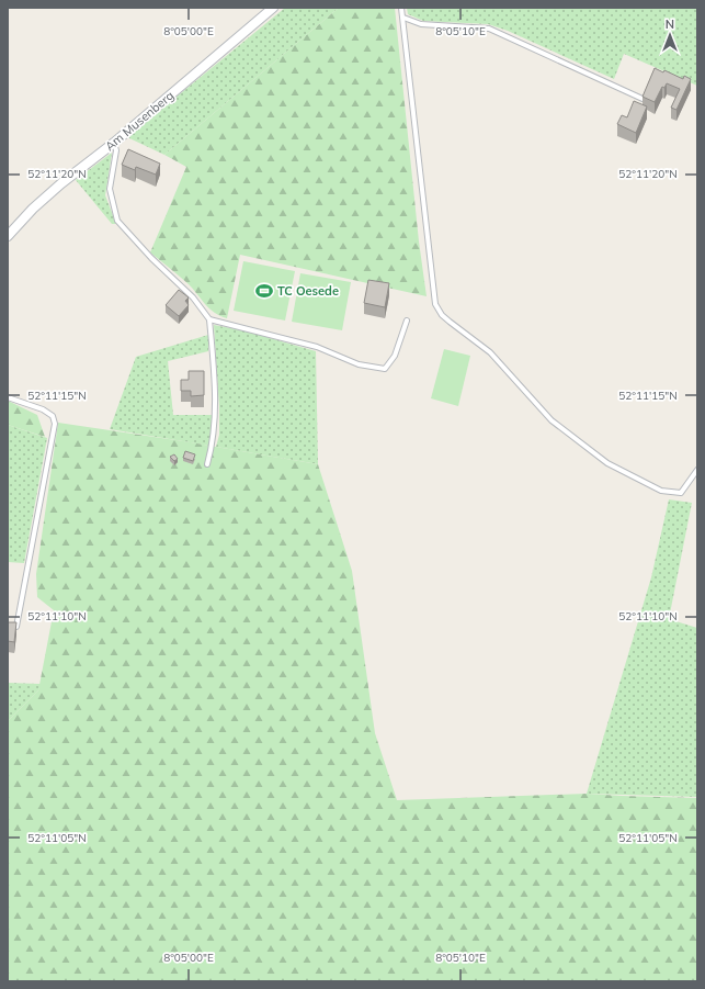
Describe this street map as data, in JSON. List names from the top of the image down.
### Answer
{
  "streets": {
    "street": ["Am Musenberg"]
  },
  "places": {
    "sports": ["TC Oesede"]
  },
  "north": "top",
  "coordinates": [
    "8°05'00\"E",
    "8°05'10\"E",
    "52°11'20\"N",
    "52°11'15\"N",
    "52°11'10\"N",
    "52°11'05\"N"
  ]
}
